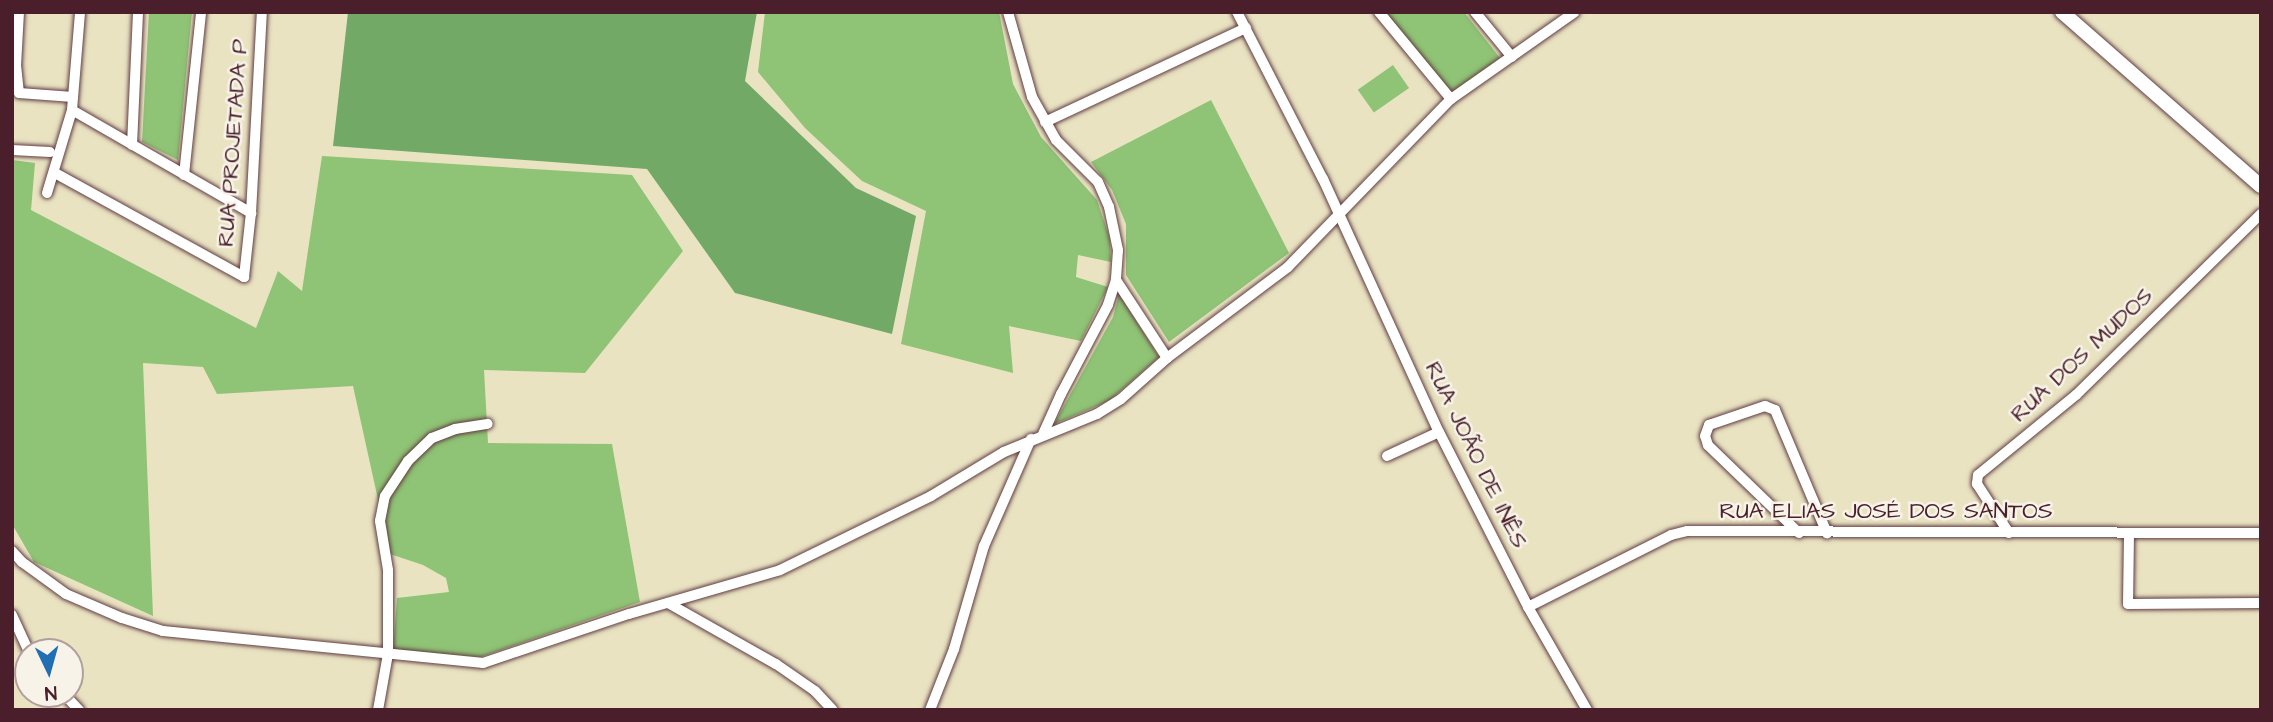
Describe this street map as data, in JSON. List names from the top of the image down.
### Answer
{
  "streets": {
    "street": [
      "RUA PROJETADA P",
      "RUA DOS MUDOS",
      "RUA JOÃO DE INÊS",
      "RUA ELIAS JOSÉ DOS SANTOS"
    ]
  },
  "crossings": [
    ["RUA DOS MUDOS", "RUA ELIAS JOSÉ DOS SANTOS"],
    ["RUA JOÃO DE INÊS", "RUA ELIAS JOSÉ DOS SANTOS"]
  ],
  "north": "bottom"
}
